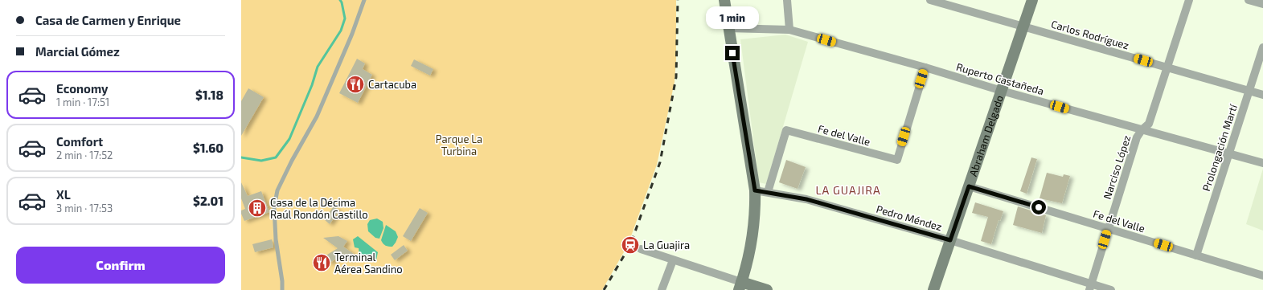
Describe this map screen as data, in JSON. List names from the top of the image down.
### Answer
{
  "streets": {
    "main road": ["Abraham Delgado"],
    "street": [
      "Carlos Rodríguez",
      "Ruperto Castañeda",
      "Fe del Valle",
      "Prolongación Martí",
      "Narciso López",
      "Pedro Méndez"
    ]
  },
  "crossings": [
    ["Carlos Rodríguez", "Abraham Delgado"],
    ["Carlos Rodríguez", "Prolongación Martí"],
    ["Carlos Rodríguez", "Narciso López"],
    ["Ruperto Castañeda", "Fe del Valle"],
    ["Ruperto Castañeda", "Abraham Delgado"],
    ["Ruperto Castañeda", "Prolongación Martí"],
    ["Ruperto Castañeda", "Narciso López"],
    ["Fe del Valle", "Abraham Delgado"],
    ["Fe del Valle", "Prolongación Martí"],
    ["Fe del Valle", "Narciso López"],
    ["Fe del Valle", "Pedro Méndez"],
    ["Abraham Delgado", "Pedro Méndez"],
    ["Narciso López", "Pedro Méndez"]
  ],
  "districts": ["LA GUAJIRA"],
  "parks": ["Parque La Turbina"],
  "places": {
    "restaurant": ["Cartacuba", "Terminal Aérea Sandino"],
    "building": ["Casa de la Décima Raúl Rondón Castillo"],
    "station": ["La Guajira"]
  },
  "page": {
    "banner": ["Casa de Carmen y Enrique", "Marcial Gómez"],
    "bubble": "1 min",
    "list": [
      {
        "name": "Economy",
        "note": "1 min · 17:51",
        "value": "$1.18"
      },
      {
        "name": "Comfort",
        "note": "2 min · 17:52",
        "value": "$1.60"
      },
      {
        "name": "XL",
        "note": "3 min · 17:53",
        "value": "$2.01"
      }
    ],
    "buttons": "Confirm"
  }
}
